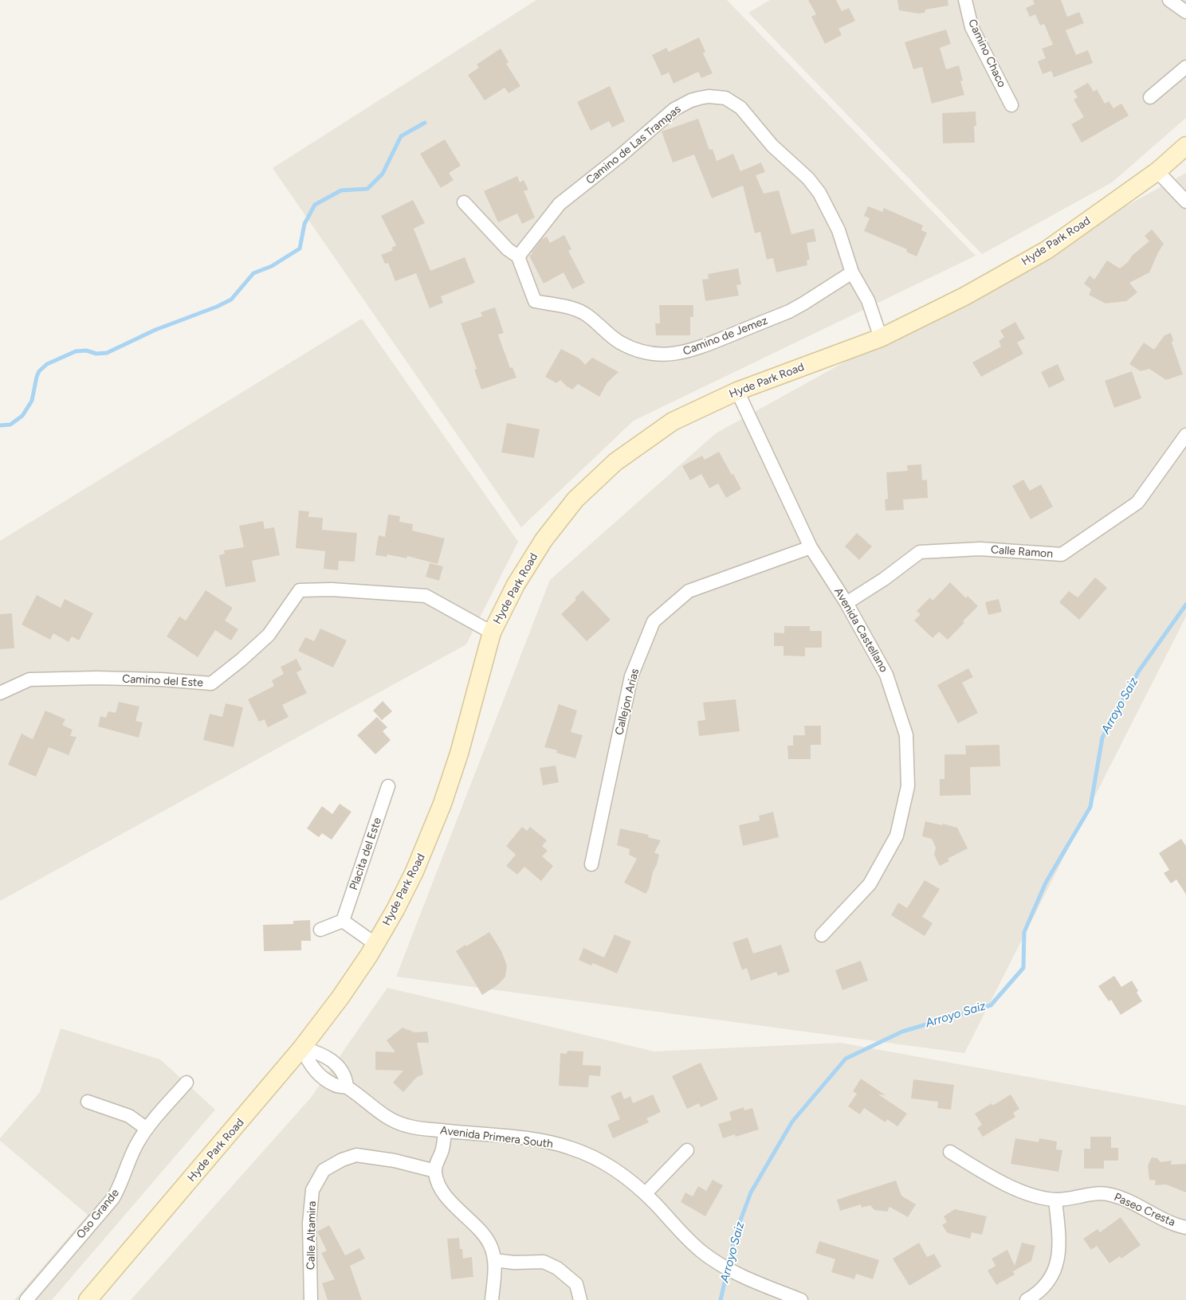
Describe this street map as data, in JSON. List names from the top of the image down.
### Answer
{
  "streets": {
    "main road": ["Hyde Park Road"],
    "street": [
      "Camino Chaco",
      "Camino de Las Trampas",
      "Camino de Jemez",
      "Calle Ramon",
      "Avenida Castellano",
      "Camino del Este",
      "Callejon Arias",
      "Placita del Este",
      "Avenida Primera South",
      "Paseo Cresta",
      "Oso Grande",
      "Calle Altamira"
    ]
  },
  "crossings": [
    ["Camino de Las Trampas", "Hyde Park Road"],
    ["Camino de Las Trampas", "Camino de Jemez"],
    ["Hyde Park Road", "Avenida Castellano"],
    ["Hyde Park Road", "Camino del Este"],
    ["Hyde Park Road", "Avenida Primera South"],
    ["Calle Ramon", "Avenida Castellano"],
    ["Avenida Castellano", "Callejon Arias"]
  ],
  "water": ["Arroyo Saiz"]
}
